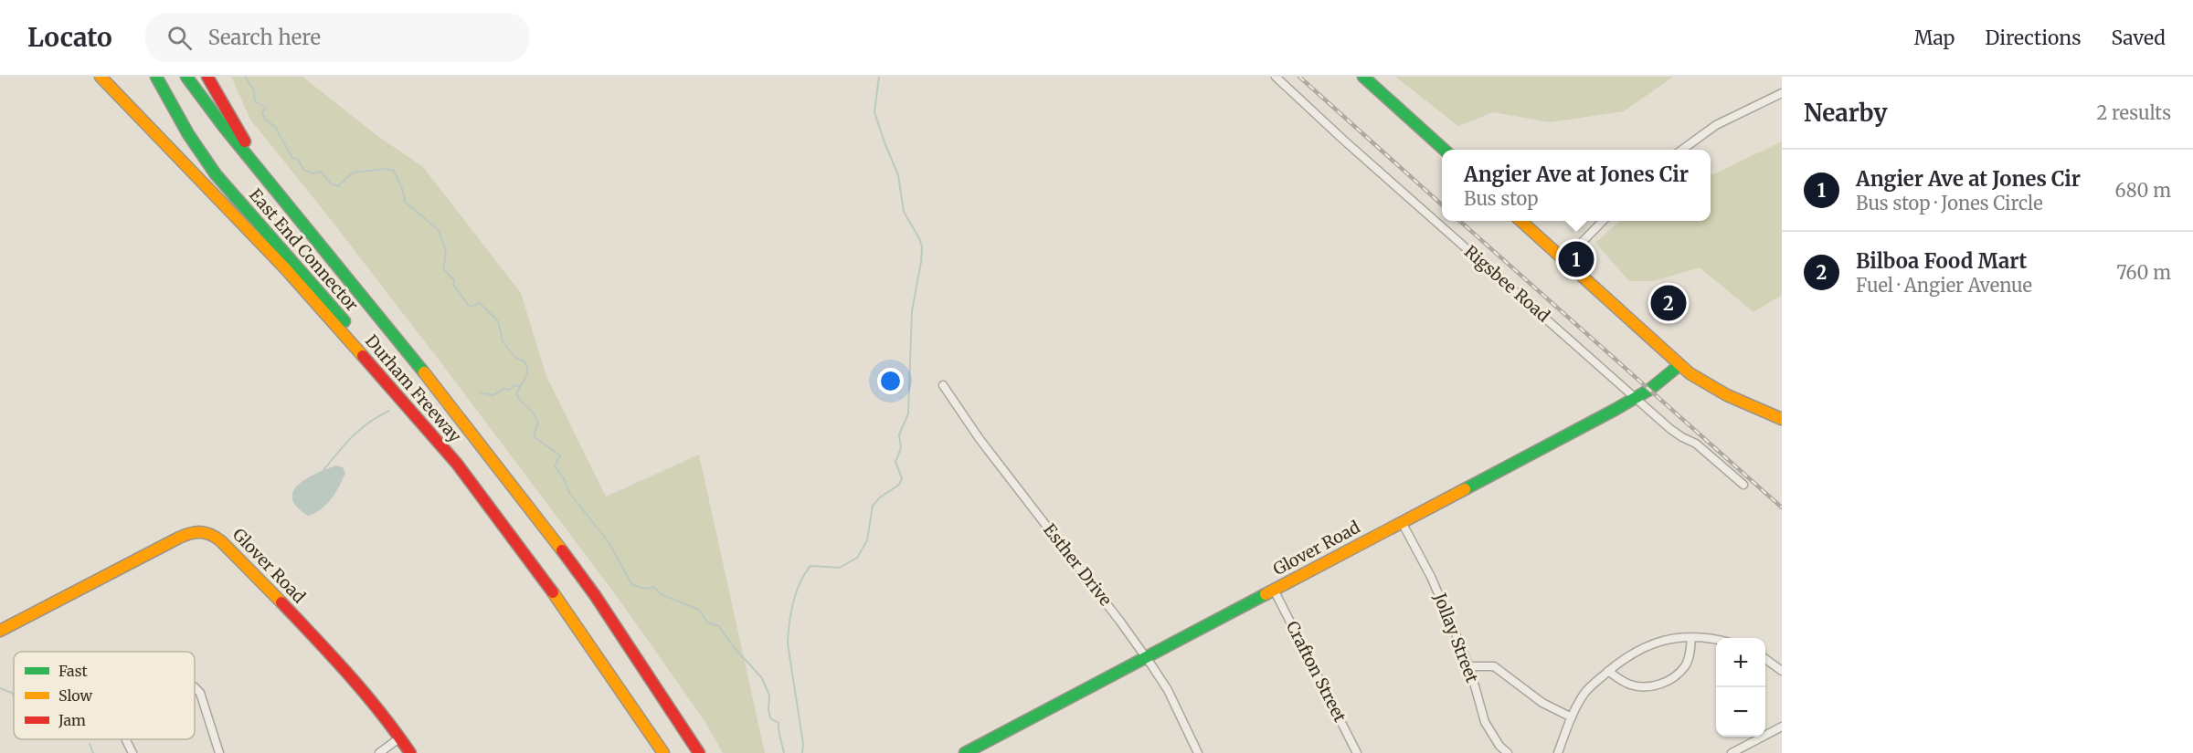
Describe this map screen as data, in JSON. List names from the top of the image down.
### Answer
{
  "streets": {
    "main road": ["East End Connector", "Durham Freeway", "Glover Road"],
    "street": [
      "Rigsbee Road",
      "Esther Drive",
      "Jollay Street",
      "Crafton Street"
    ]
  },
  "crossings": [
    ["East End Connector", "Durham Freeway"],
    ["Rigsbee Road", "Glover Road"],
    ["Glover Road", "Esther Drive"],
    ["Glover Road", "Jollay Street"],
    ["Glover Road", "Crafton Street"]
  ],
  "legend": ["Fast", "Slow", "Jam"],
  "page": {
    "header": "Locato",
    "search": "Search here",
    "nav": ["Map", "Directions", "Saved"],
    "heading": ["Nearby", "2 results"],
    "list": [
      {
        "mark": "1",
        "name": "Angier Ave at Jones Cir",
        "note": "Bus stop · Jones Circle",
        "value": "680 m"
      },
      {
        "mark": "2",
        "name": "Bilboa Food Mart",
        "note": "Fuel · Angier Avenue",
        "value": "760 m"
      }
    ],
    "popup": ["Angier Ave at Jones Cir", "Bus stop"],
    "pins": ["1", "2"],
    "map_buttons": ["+", "−"]
  }
}
